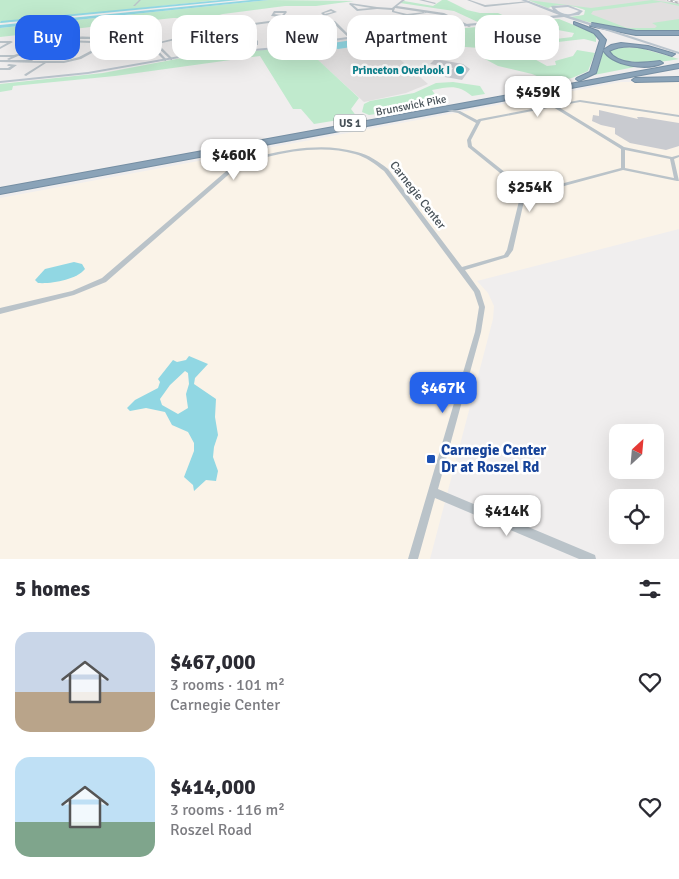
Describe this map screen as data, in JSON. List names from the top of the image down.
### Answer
{
  "streets": {
    "highway": ["Brunswick Pike", "US 1"],
    "street": ["Carnegie Center"]
  },
  "places": {
    "other": ["Princeton Overlook I"],
    "transit": ["Carnegie Center Dr at Roszel Rd"]
  },
  "north": "top right",
  "page": {
    "chip": [
      "Buy",
      "Rent",
      "Filters",
      "New",
      "Apartment",
      "House"
    ],
    "price": [
      "$459K",
      "$460K",
      "$254K",
      "$467K",
      "$414K"
    ],
    "heading": "5 homes",
    "list": [
      {
        "name": "$467,000",
        "note": "3 rooms · 101 m² · Carnegie Center"
      },
      {
        "name": "$414,000",
        "note": "3 rooms · 116 m² · Roszel Road"
      }
    ]
  }
}
